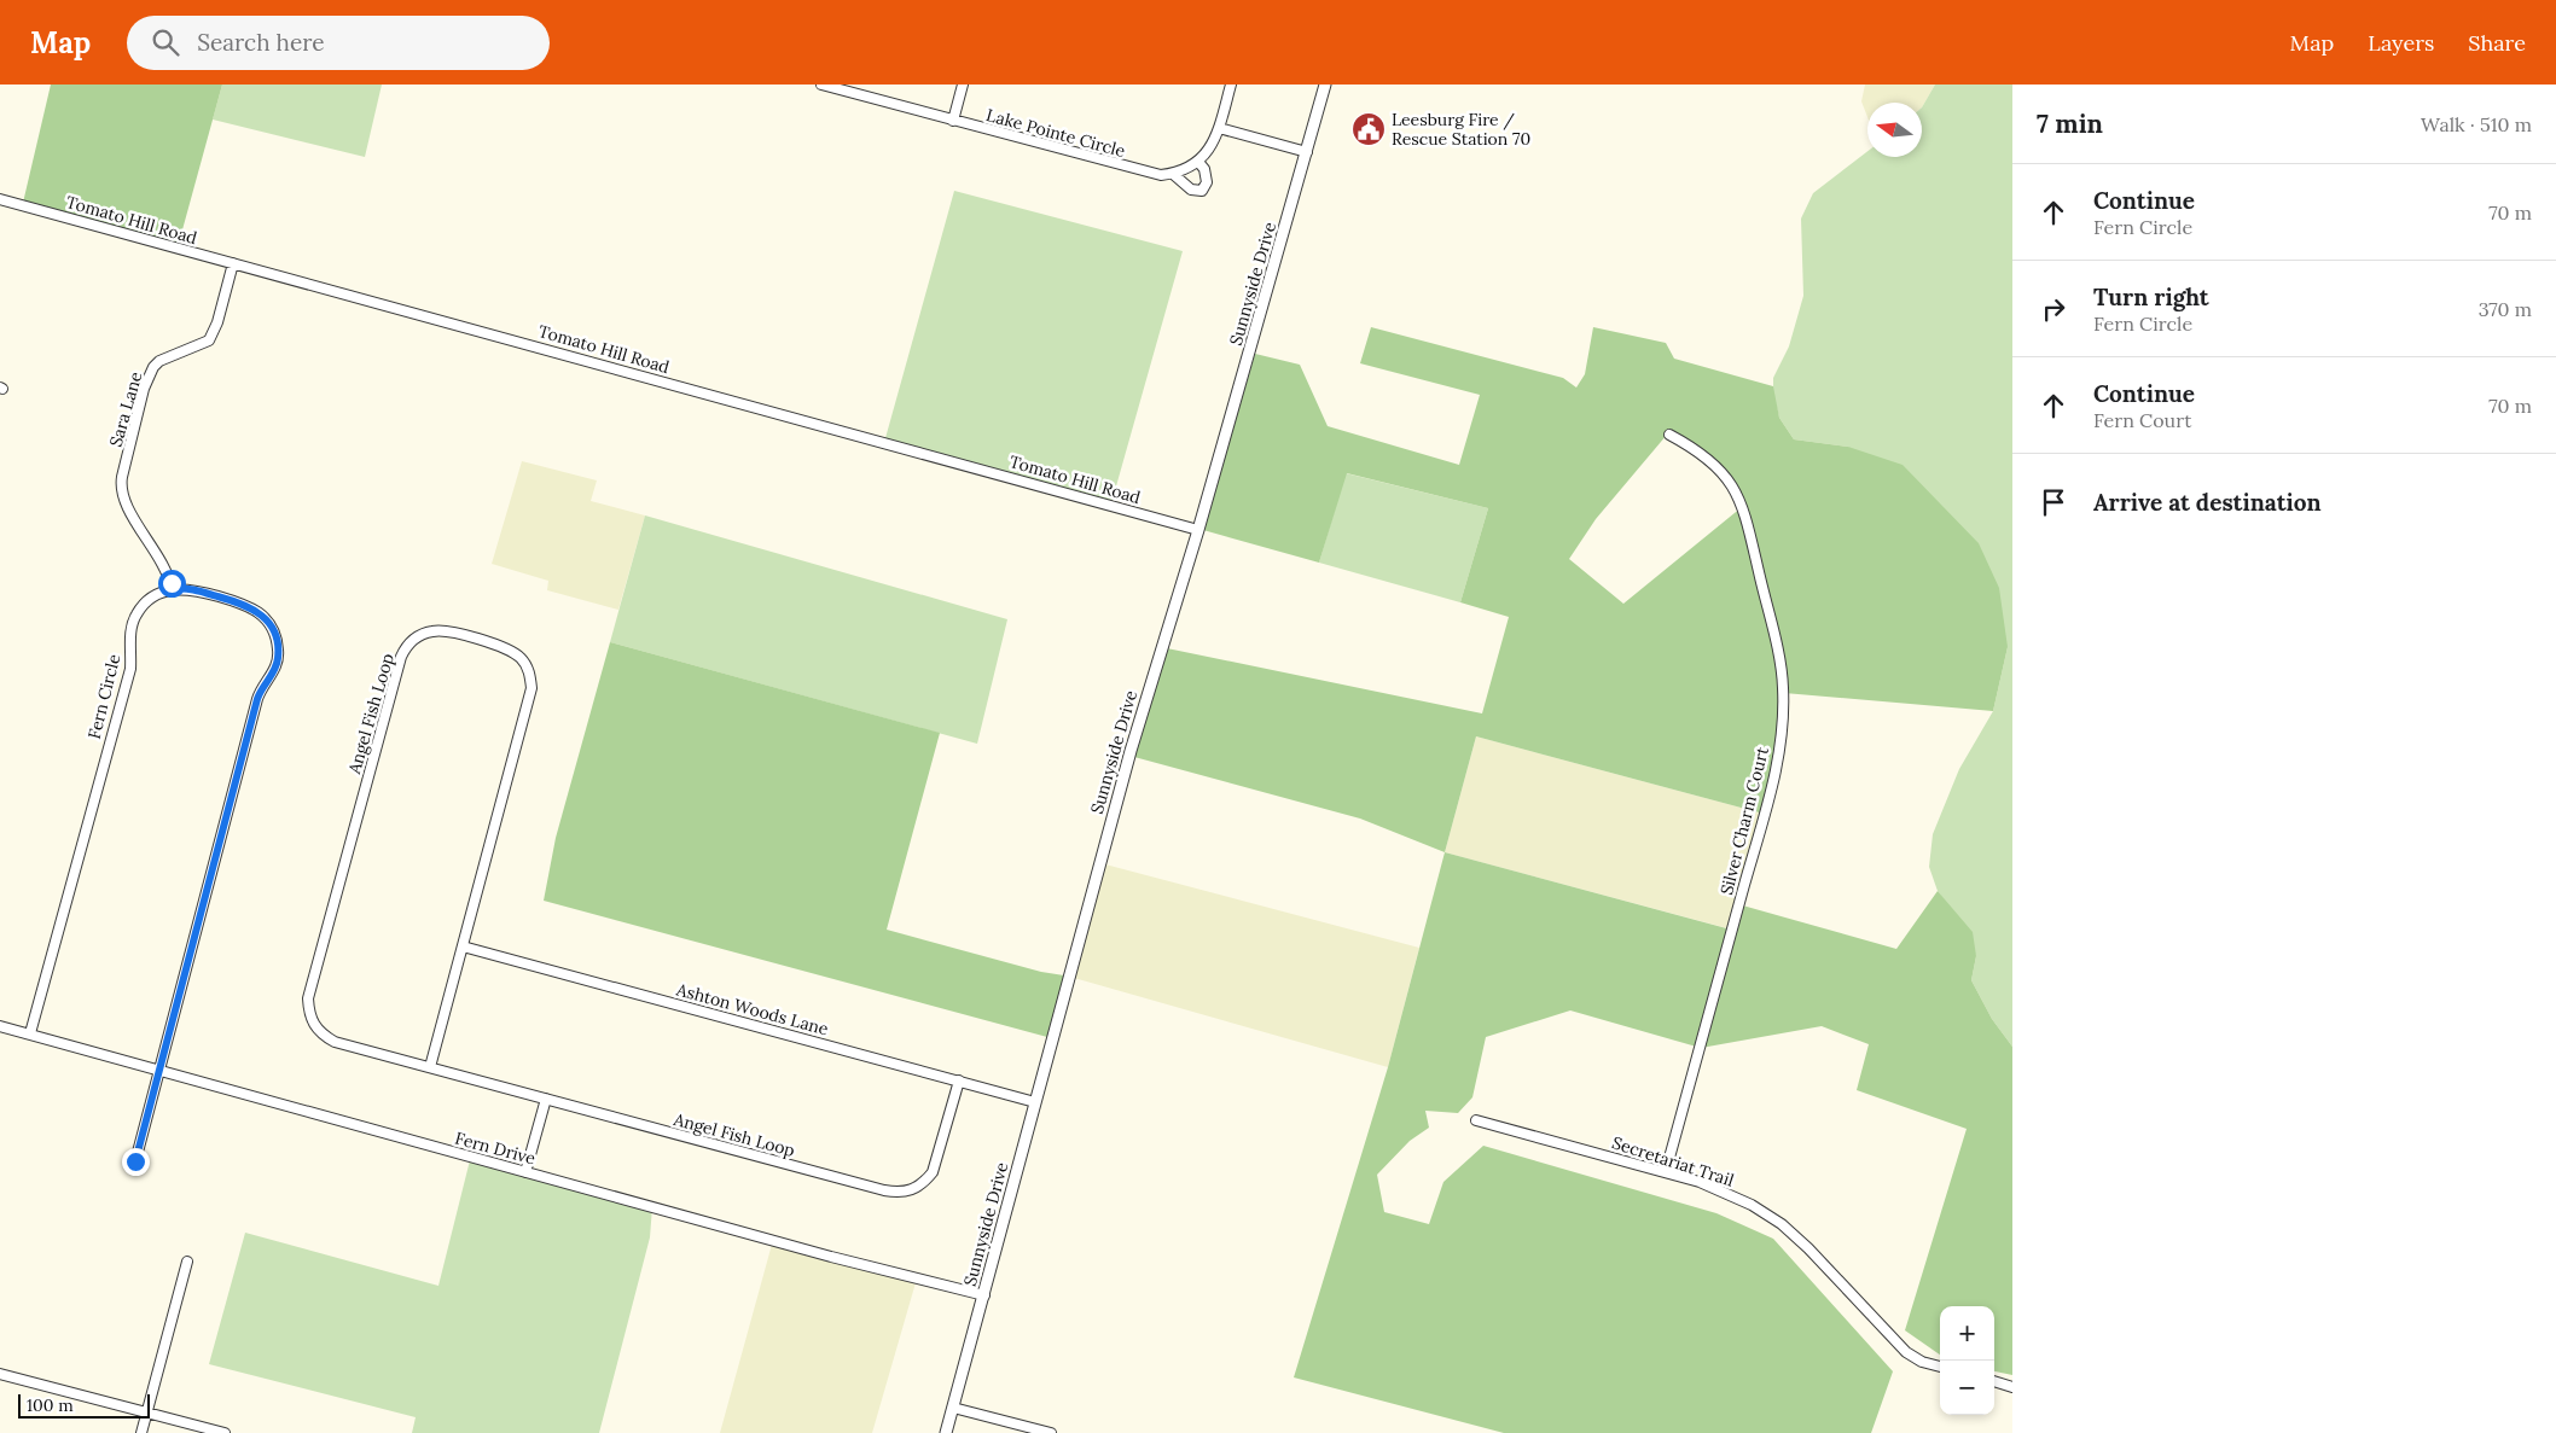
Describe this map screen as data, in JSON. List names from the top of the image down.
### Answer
{
  "streets": {
    "street": [
      "Lake Pointe Circle",
      "Tomato Hill Road",
      "Sunnyside Drive",
      "Sara Lane",
      "Fern Circle",
      "Angel Fish Loop",
      "Silver Charm Court",
      "Ashton Woods Lane",
      "Fern Drive",
      "Secretariat Trail"
    ]
  },
  "crossings": [
    ["Tomato Hill Road", "Sunnyside Drive"],
    ["Tomato Hill Road", "Sara Lane"],
    ["Sunnyside Drive", "Ashton Woods Lane"],
    ["Sunnyside Drive", "Fern Drive"],
    ["Sara Lane", "Fern Circle"],
    ["Fern Circle", "Fern Drive"],
    ["Angel Fish Loop", "Ashton Woods Lane"],
    ["Silver Charm Court", "Secretariat Trail"]
  ],
  "places": {
    "public building": ["Leesburg Fire / Rescue Station 70"]
  },
  "scale_bar": "100 m",
  "north": "left",
  "page": {
    "header": "Map",
    "search": "Search here",
    "nav": ["Map", "Layers", "Share"],
    "heading": ["7 min", "Walk · 510 m"],
    "list": [
      ["Continue", "Fern Circle", "70 m"],
      ["Turn right", "Fern Circle", "370 m"],
      ["Continue", "Fern Court", "70 m"],
      "Arrive at destination"
    ],
    "map_buttons": ["+", "−"],
    "scale": "100 m"
  }
}
